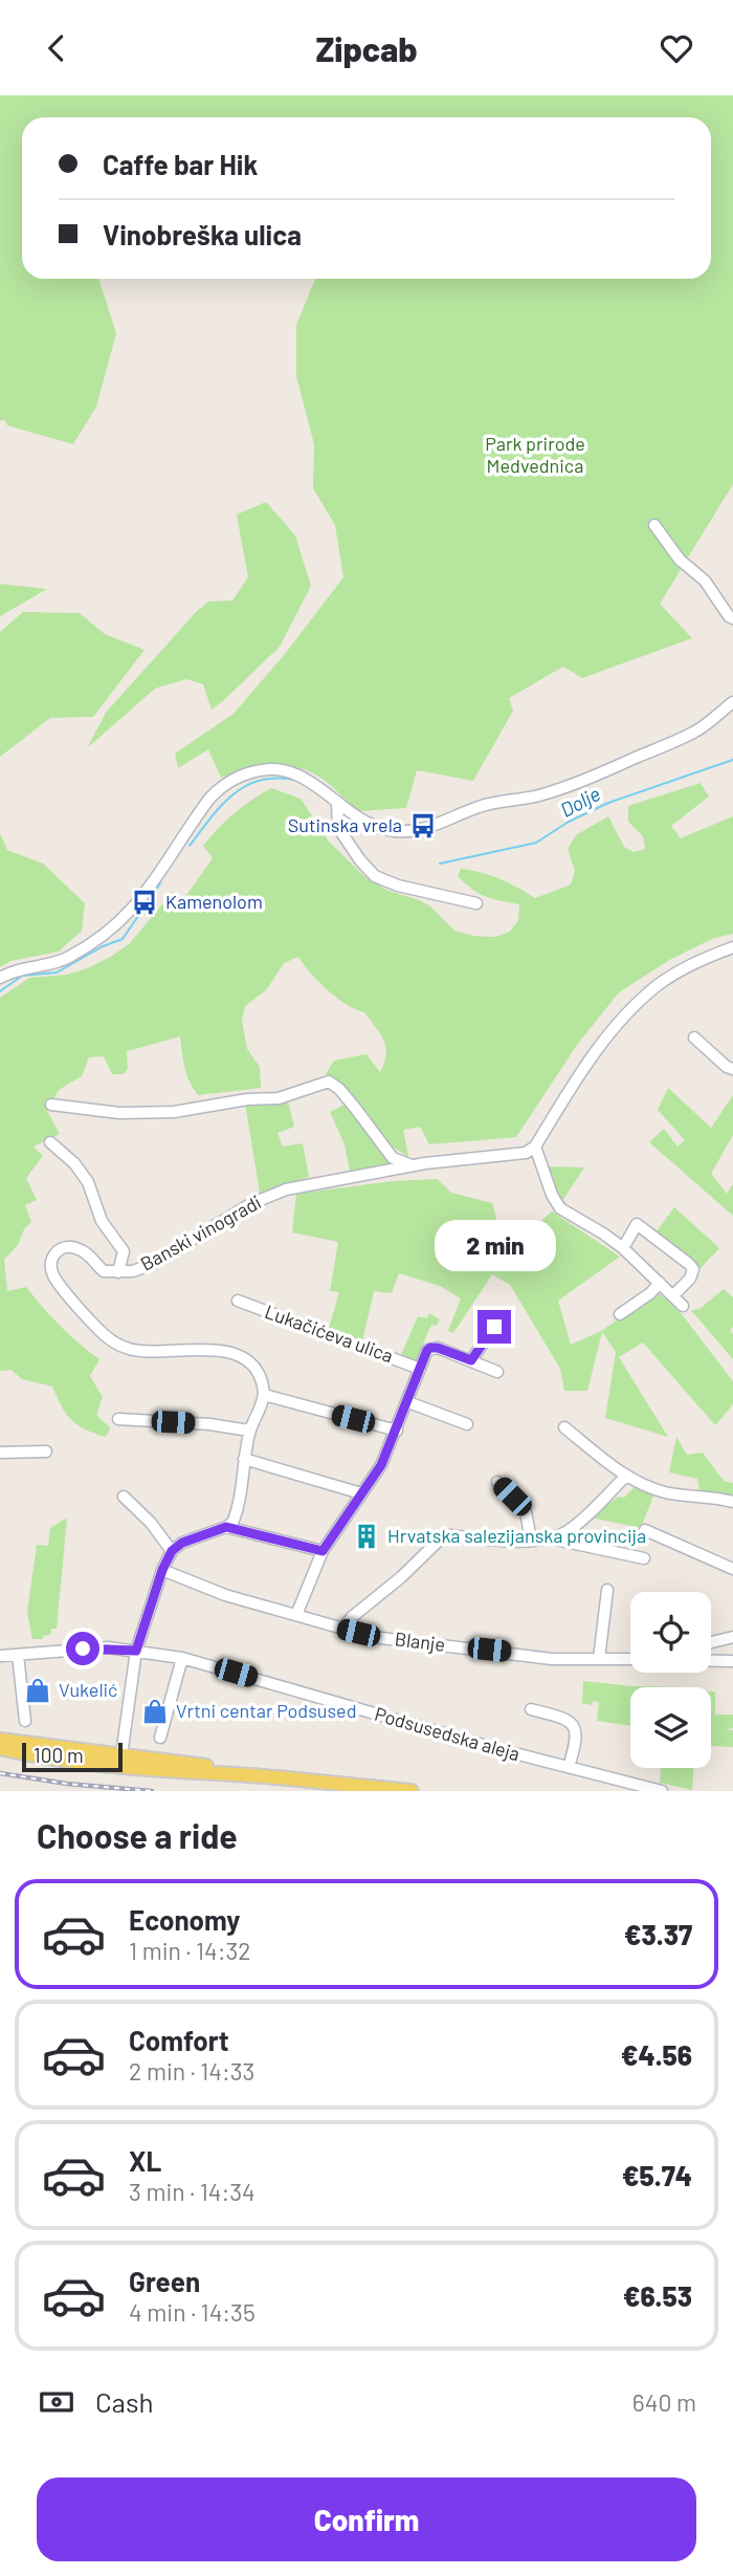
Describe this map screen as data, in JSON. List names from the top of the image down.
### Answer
{
  "streets": {
    "street": [
      "Banski vinogradi",
      "Lukačićeva ulica",
      "Blanje",
      "Podsusedska aleja"
    ]
  },
  "water": ["Dolje"],
  "parks": ["Park prirode Medvednica"],
  "places": {
    "bus stop": ["Sutinska vrela", "Kamenolom"],
    "building": ["Hrvatska salezijanska provincija"],
    "shop": ["Vukelić", "Vrtni centar Podsused"]
  },
  "scale_bar": "100 m",
  "page": {
    "header": "Zipcab",
    "banner": ["Caffe bar Hik", "Vinobreška ulica"],
    "bubble": "2 min",
    "scale": "100 m",
    "heading": "Choose a ride",
    "list": [
      {
        "name": "Economy",
        "note": "1 min · 14:32",
        "value": "€3.37"
      },
      {
        "name": "Comfort",
        "note": "2 min · 14:33",
        "value": "€4.56"
      },
      {
        "name": "XL",
        "note": "3 min · 14:34",
        "value": "€5.74"
      },
      {
        "name": "Green",
        "note": "4 min · 14:35",
        "value": "€6.53"
      }
    ],
    "pay": ["Cash", "640 m"],
    "buttons": "Confirm"
  }
}
